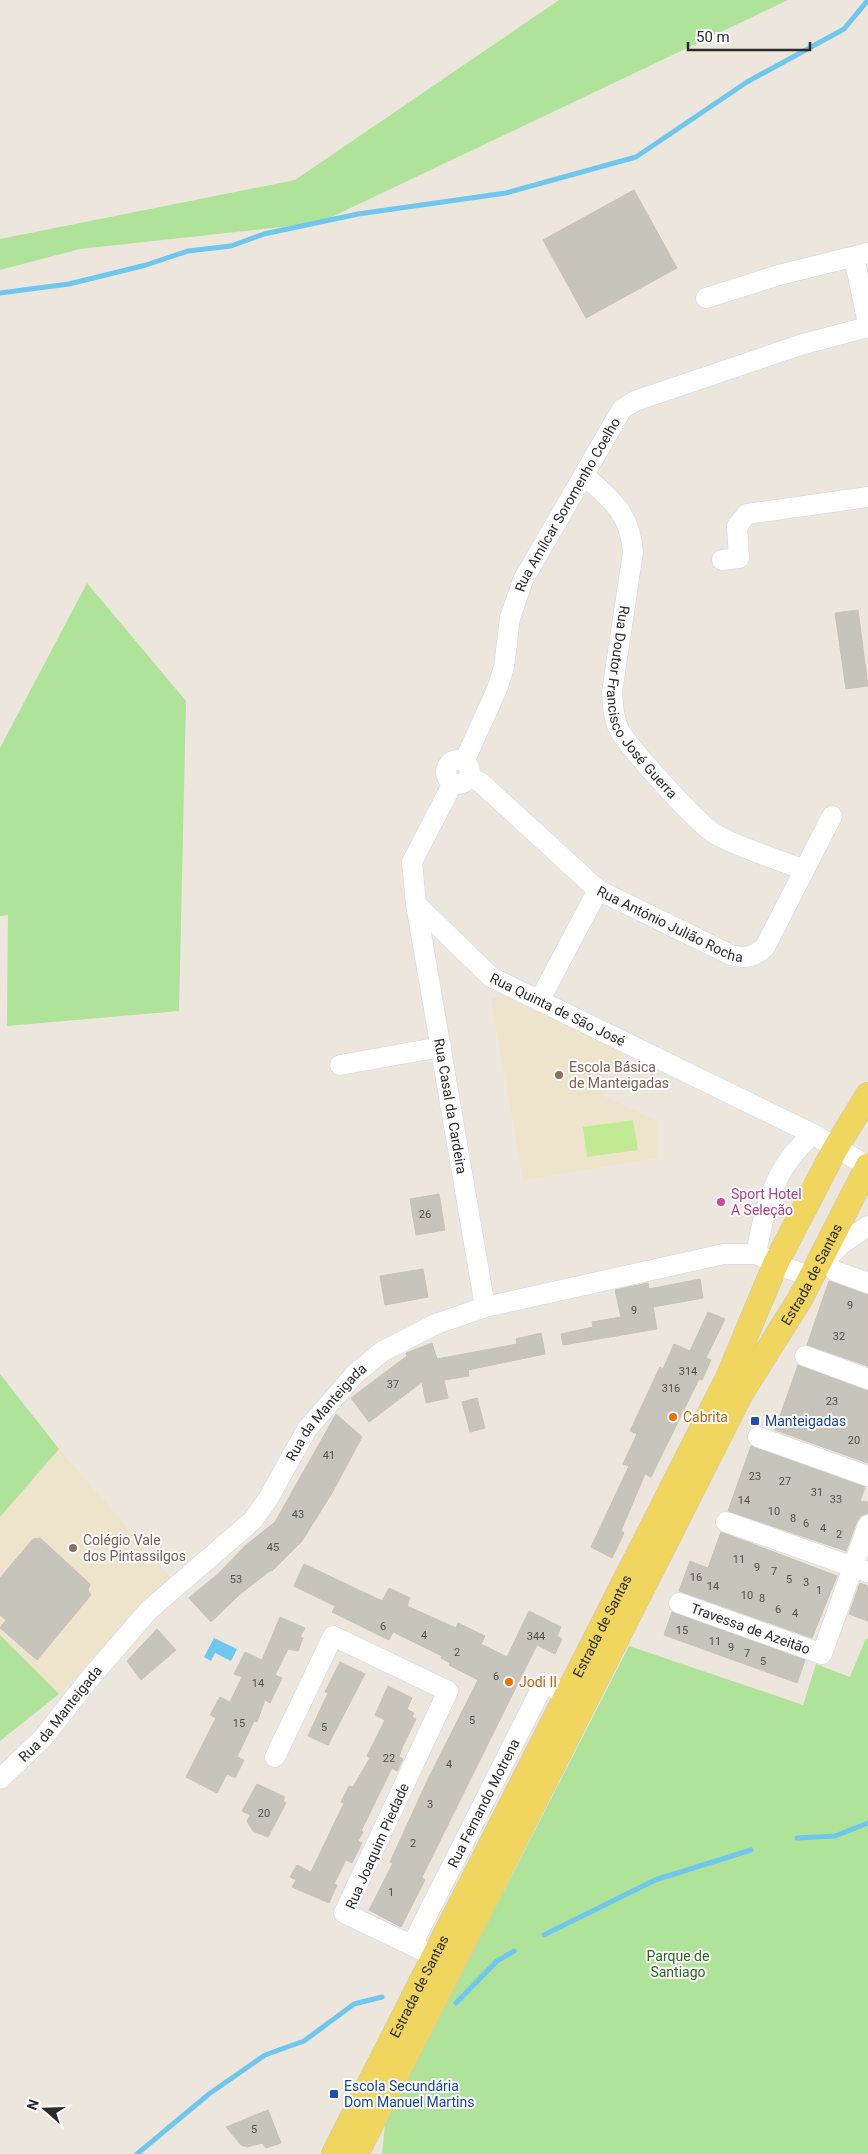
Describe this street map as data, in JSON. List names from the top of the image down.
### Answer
{
  "streets": {
    "main road": ["Estrada de Santas"],
    "street": [
      "Rua Amílcar Soromenho Coelho",
      "Rua Doutor Francisco José Guerra",
      "Rua António Julião Rocha",
      "Rua Quinta de São José",
      "Rua Casal da Cardeira",
      "Rua da Manteigada",
      "Travessa de Azeitão",
      "Rua Fernando Motrena",
      "Rua Joaquim Piedade"
    ]
  },
  "crossings": [
    ["Rua Amílcar Soromenho Coelho", "Rua Doutor Francisco José Guerra"],
    ["Rua Amílcar Soromenho Coelho", "Rua António Julião Rocha"],
    ["Rua Doutor Francisco José Guerra", "Rua António Julião Rocha"],
    ["Rua Quinta de São José", "Rua Casal da Cardeira"],
    ["Rua Quinta de São José", "Estrada de Santas"],
    ["Rua Casal da Cardeira", "Rua da Manteigada"],
    ["Estrada de Santas", "Rua da Manteigada"],
    ["Estrada de Santas", "Rua Fernando Motrena"],
    ["Estrada de Santas", "Rua Joaquim Piedade"],
    ["Rua Fernando Motrena", "Rua Joaquim Piedade"]
  ],
  "parks": ["Parque de Santiago"],
  "places": {
    "other": [
      "Escola Básica de Manteigadas",
      "Sport Hotel A Seleção",
      "Cabrita",
      "Colégio Vale dos Pintassilgos",
      "Jodi II"
    ],
    "transit": ["Manteigadas", "Escola Secundária Dom Manuel Martins"]
  },
  "house_numbers": [
    "26",
    "9",
    "9",
    "32",
    "314",
    "37",
    "316",
    "23",
    "20",
    "41",
    "23",
    "27",
    "31",
    "33",
    "14",
    "10",
    "43",
    "8",
    "6",
    "4",
    "2",
    "45",
    "11",
    "9",
    "7",
    "16",
    "53",
    "5",
    "3",
    "14",
    "1",
    "10",
    "8",
    "6",
    "4",
    "6",
    "15",
    "4",
    "344",
    "11",
    "9",
    "2",
    "7",
    "5",
    "6",
    "14",
    "5",
    "15",
    "5",
    "22",
    "4",
    "3",
    "20",
    "2",
    "1",
    "5"
  ],
  "scale_bar": "50 m",
  "north": "left"
}
